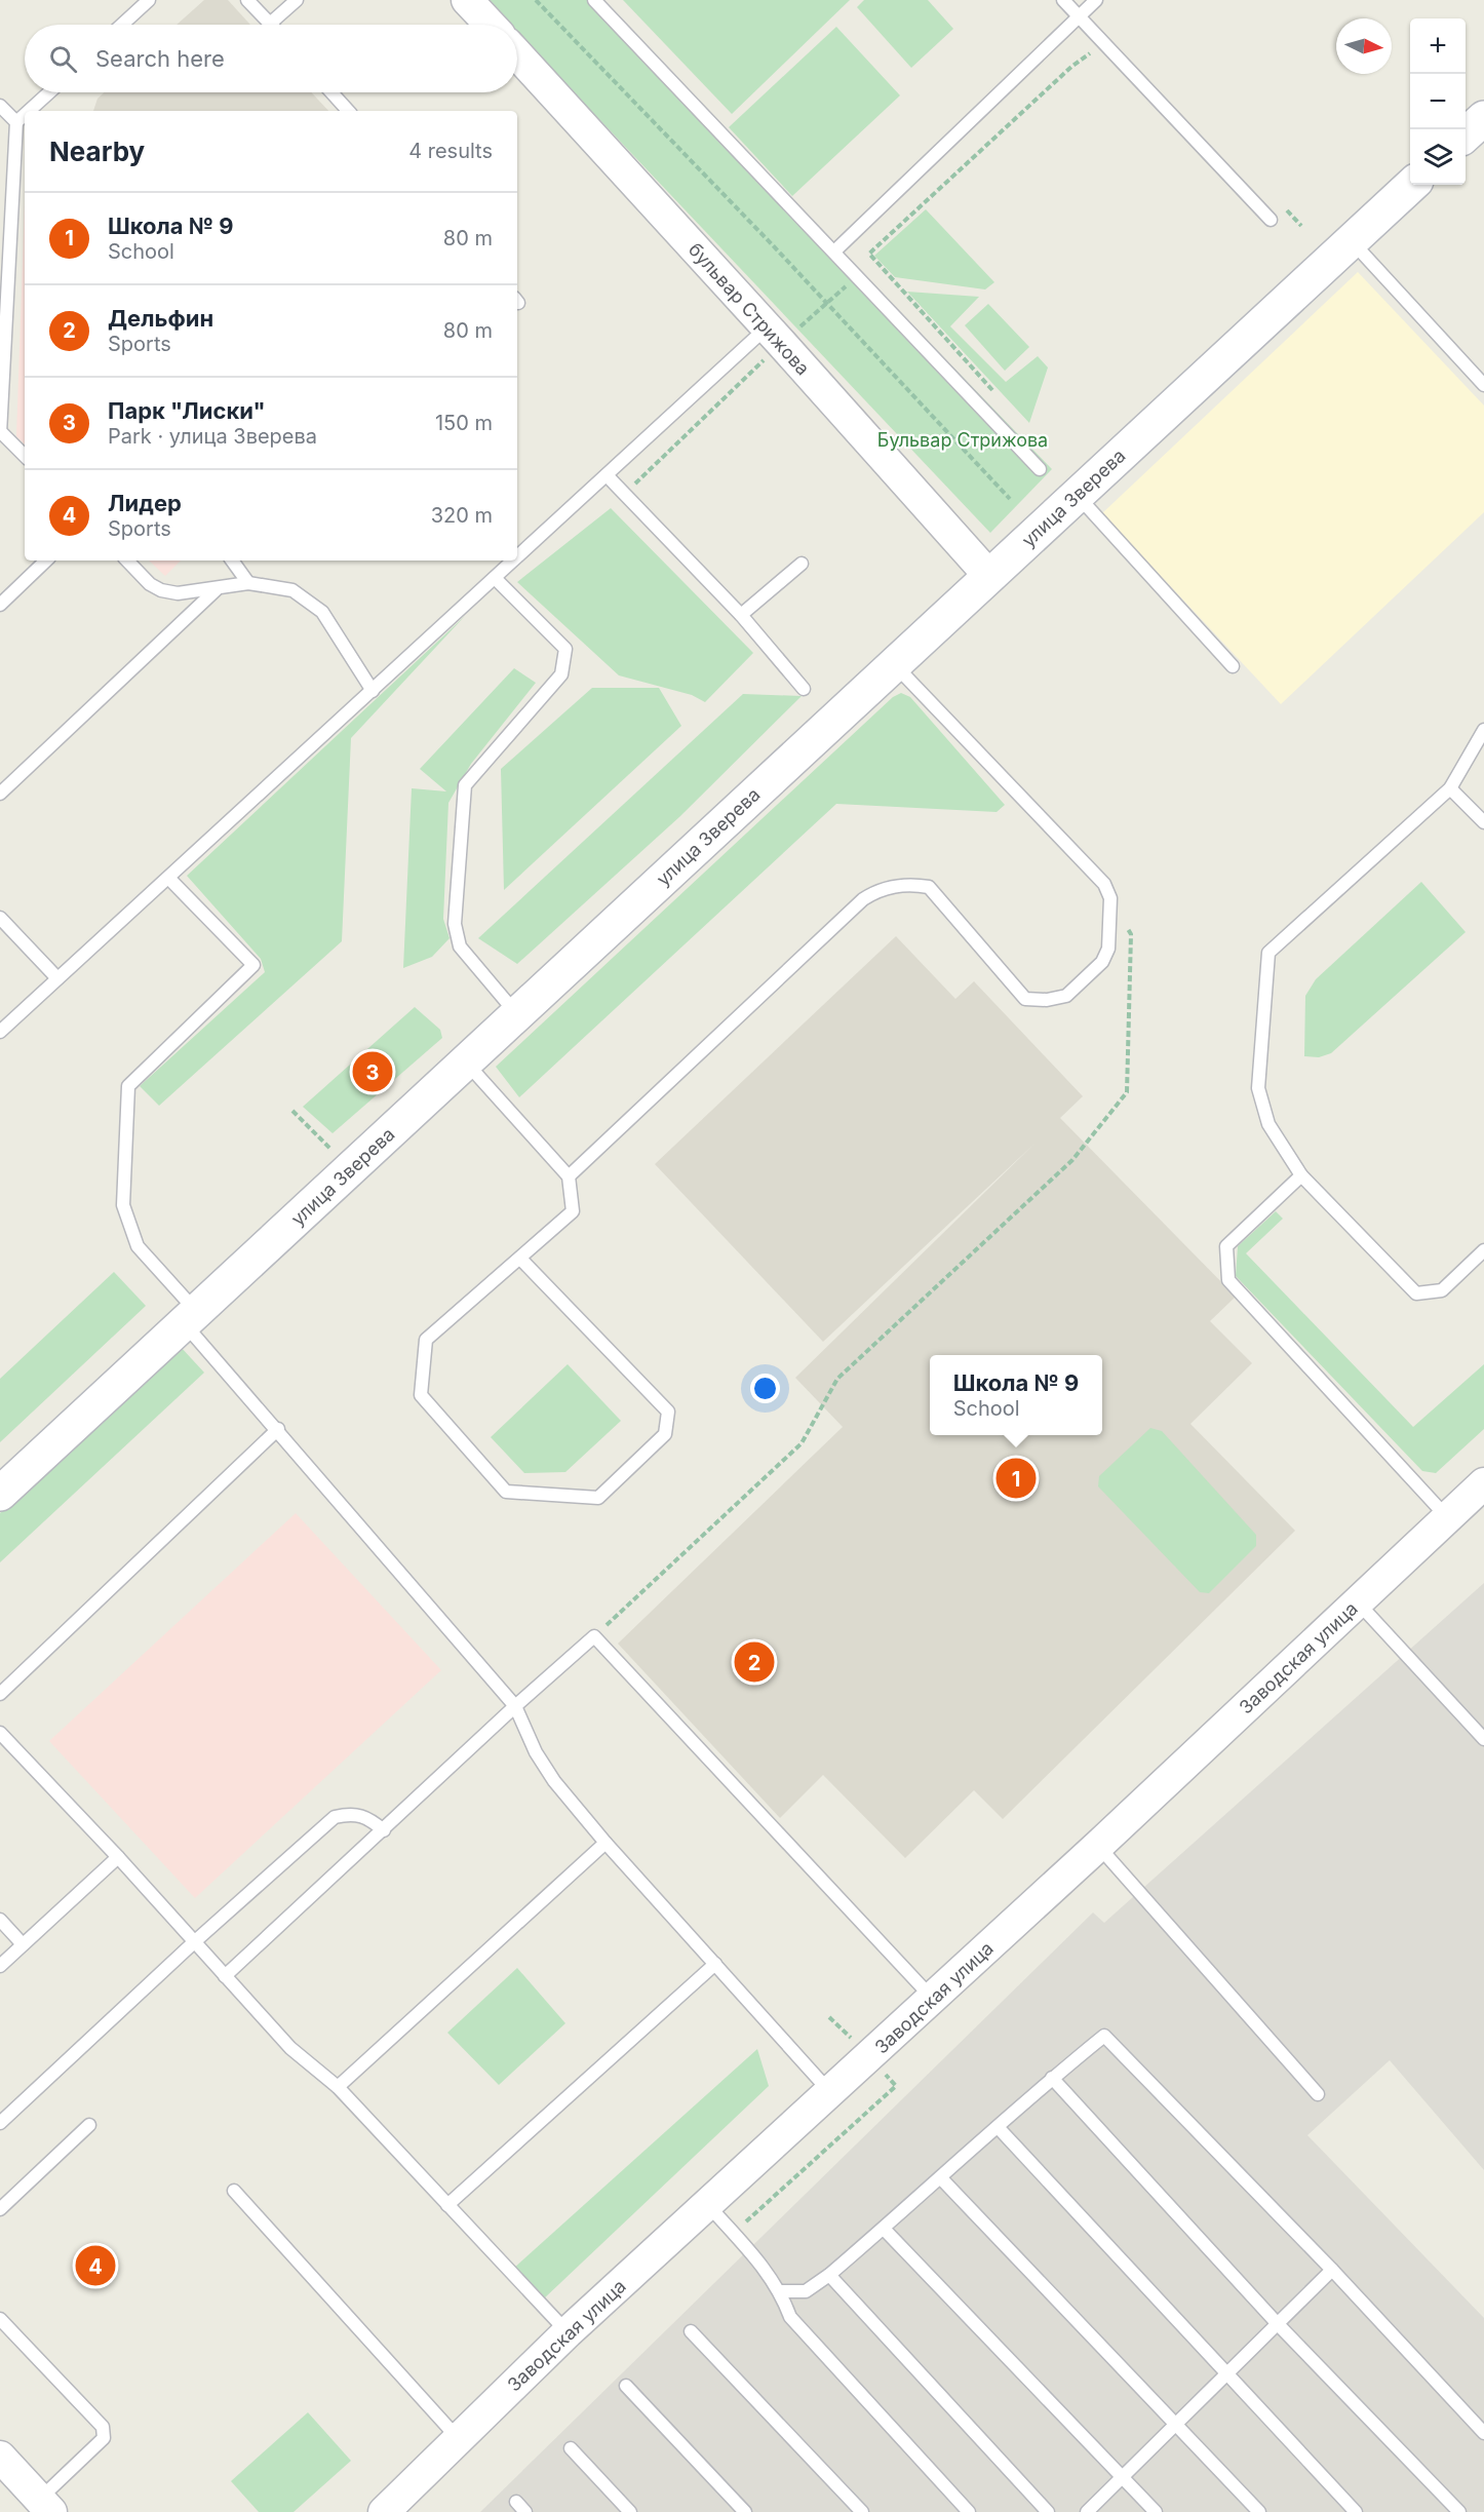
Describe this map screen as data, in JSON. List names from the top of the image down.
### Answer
{
  "streets": {
    "main road": ["улица Зверева"],
    "street": ["бульвар Стрижова", "Заводская улица"]
  },
  "crossings": [
    ["бульвар Стрижова", "улица Зверева"]
  ],
  "parks": ["Бульвар Стрижова"],
  "north": "right",
  "page": {
    "map_buttons": ["+", "−"],
    "search": "Search here",
    "heading": ["Nearby", "4 results"],
    "list": [
      {
        "mark": "1",
        "name": "Школа № 9",
        "note": "School",
        "value": "80 m"
      },
      {
        "mark": "2",
        "name": "Дельфин",
        "note": "Sports",
        "value": "80 m"
      },
      {
        "mark": "3",
        "name": "Парк \"Лиски\"",
        "note": "Park · улица Зверева",
        "value": "150 m"
      },
      {
        "mark": "4",
        "name": "Лидер",
        "note": "Sports",
        "value": "320 m"
      }
    ],
    "pins": [
      "3",
      "1",
      "2",
      "4"
    ],
    "popup": ["Школа № 9", "School"]
  }
}
